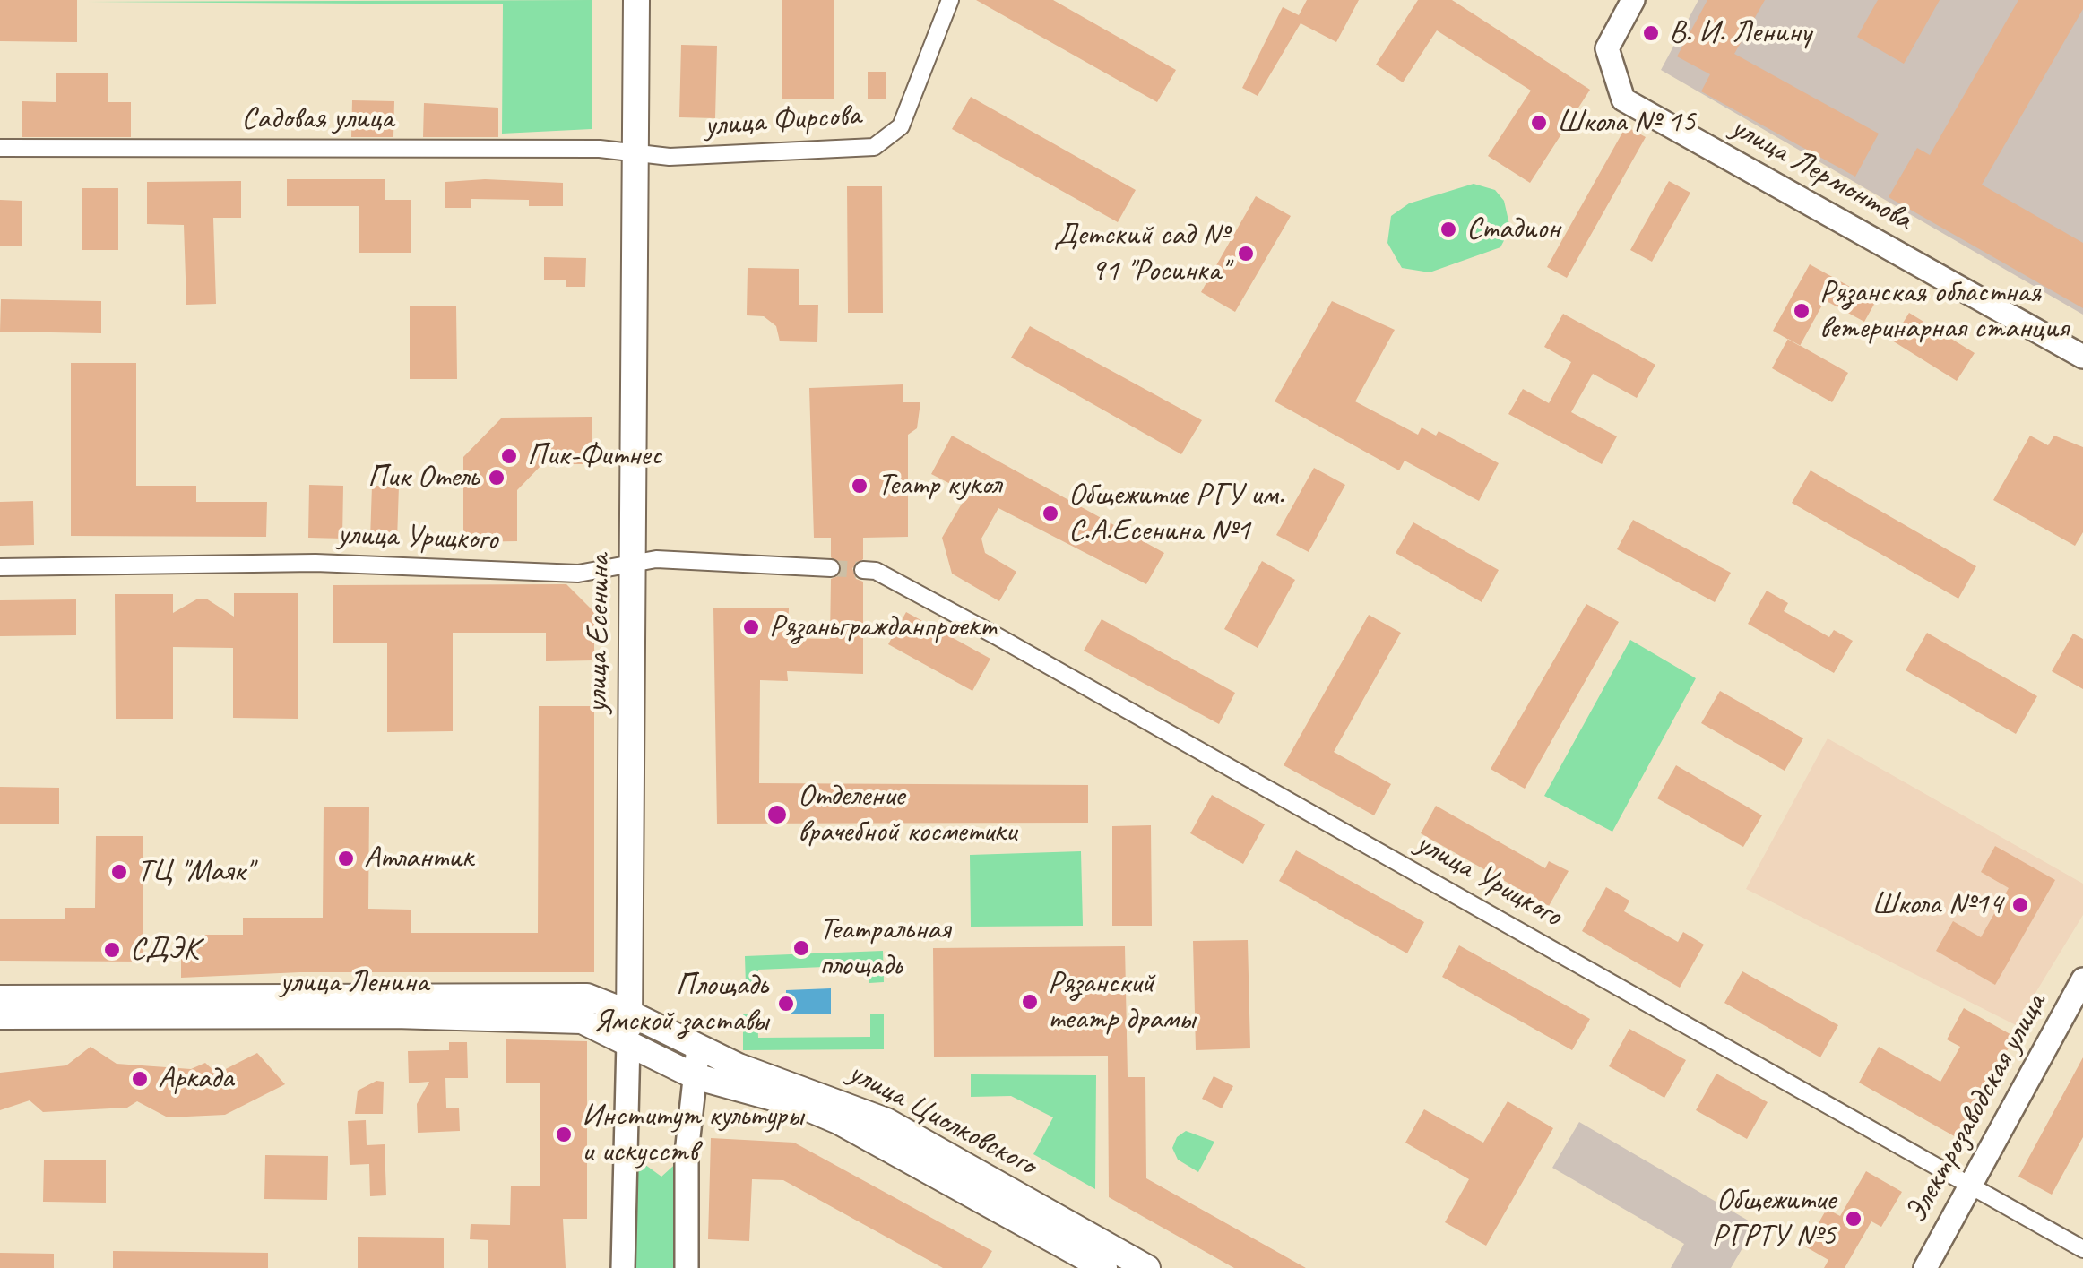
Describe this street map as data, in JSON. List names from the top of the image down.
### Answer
{
  "streets": {
    "main road": ["улица Есенина", "улица Ленина", "улица Циолковского"],
    "street": [
      "Садовая улица",
      "улица Фирсова",
      "улица Лермонтова",
      "улица Урицкого",
      "Электрозаводская улица"
    ]
  },
  "crossings": [
    ["Садовая улица", "улица Фирсова"],
    ["Садовая улица", "улица Есенина"],
    ["улица Фирсова", "улица Есенина"],
    ["улица Урицкого", "улица Есенина"],
    ["улица Урицкого", "Электрозаводская улица"],
    ["улица Есенина", "улица Ленина"],
    ["улица Есенина", "улица Циолковского"],
    ["улица Ленина", "улица Циолковского"]
  ],
  "places": [
    "В. И. Ленину",
    "Школа № 15",
    "Стадион",
    "Детский сад № 91 \"Росинка\"",
    "Рязанская областная ветеринарная станция",
    "Пик-Фитнес",
    "Пик Отель",
    "Театр кукол",
    "Общежитие РГУ им. С.А.Есенина №1",
    "Рязаньгражданпроект",
    "Отделение врачебной косметики",
    "Атлантик",
    "ТЦ \"Маяк\"",
    "Школа №14",
    "Театральная площадь",
    "СДЭК",
    "Рязанский театр драмы",
    "Площадь Ямской заставы",
    "Аркада",
    "Институт культуры и искусств",
    "Общежитие РГРТУ №5"
  ]
}
